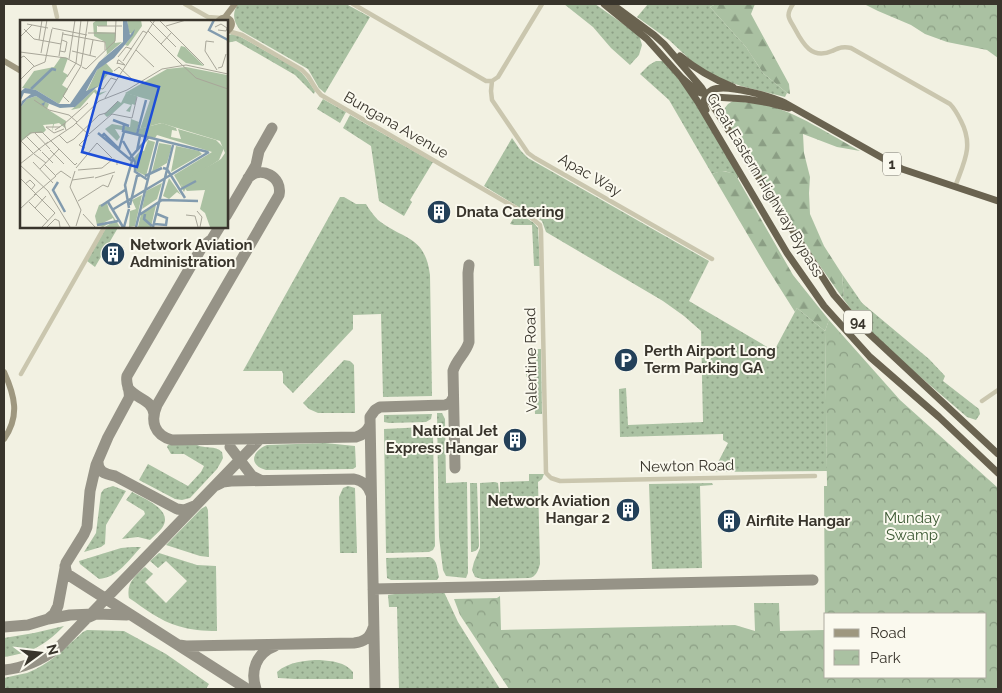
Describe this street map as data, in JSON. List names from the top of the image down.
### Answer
{
  "streets": {
    "highway": ["1", "Great Eastern Highway Bypass", "94"],
    "street": [
      "Bungana Avenue",
      "Apac Way",
      "Valentine Road",
      "Newton Road"
    ]
  },
  "crossings": [
    ["Bungana Avenue", "Valentine Road"],
    ["1", "Great Eastern Highway Bypass"],
    ["1", "94"],
    ["Great Eastern Highway Bypass", "94"],
    ["Valentine Road", "Newton Road"]
  ],
  "parks": ["Munday Swamp"],
  "places": {
    "building": [
      "Dnata Catering",
      "Network Aviation Administration",
      "National Jet Express Hangar",
      "Network Aviation Hangar 2",
      "Airflite Hangar"
    ],
    "parking": ["Perth Airport Long Term Parking GA"]
  },
  "legend": ["Road", "Park"],
  "north": "right"
}
